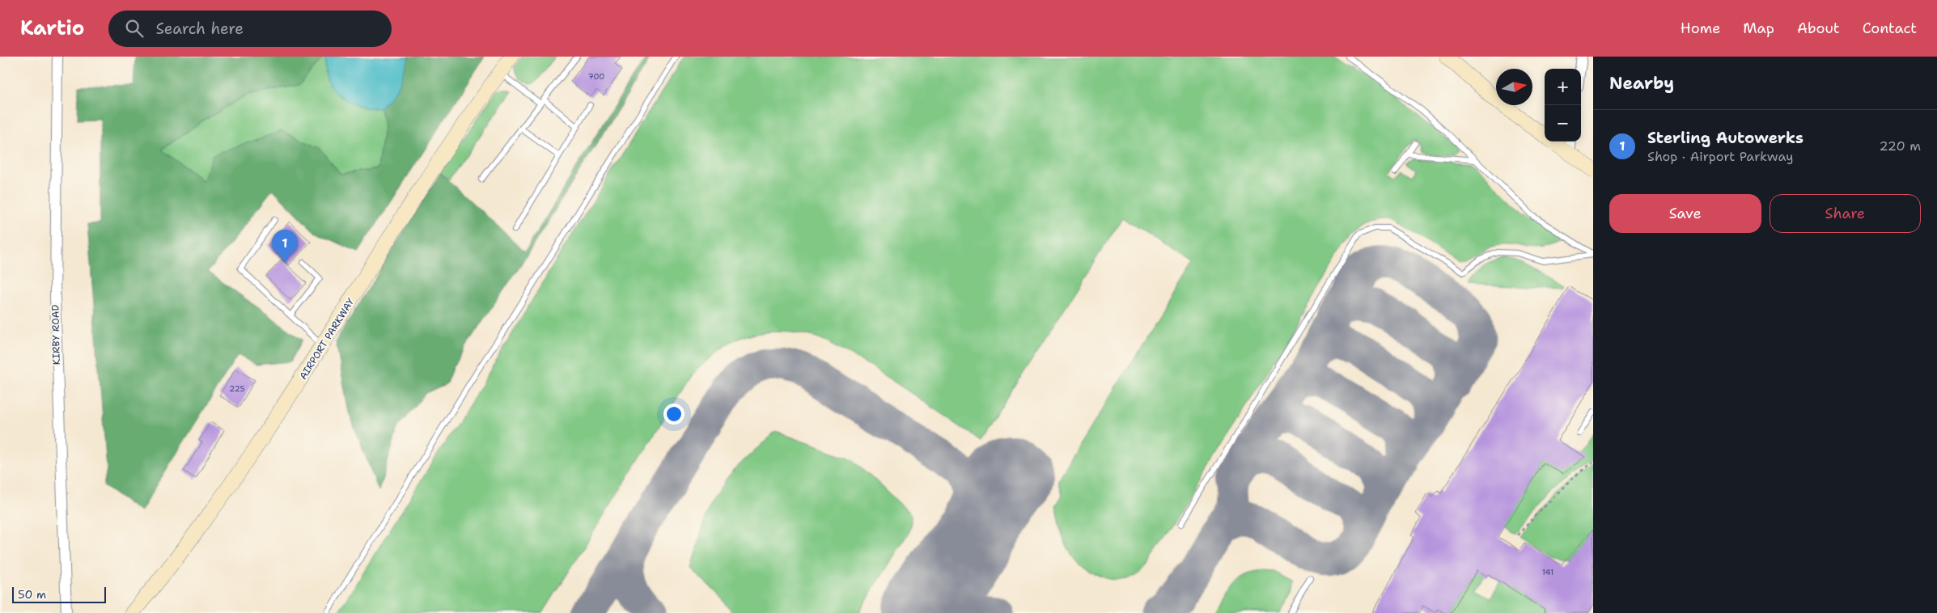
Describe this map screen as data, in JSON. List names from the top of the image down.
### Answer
{
  "streets": {
    "main road": ["AIRPORT PARKWAY"],
    "street": ["KIRBY ROAD"]
  },
  "house_numbers": ["700", "225", "141"],
  "scale_bar": "50 m",
  "north": "right",
  "page": {
    "header": "Kartio",
    "search": "Search here",
    "nav": [
      "Home",
      "Map",
      "About",
      "Contact"
    ],
    "heading": "Nearby",
    "map_buttons": ["+", "−"],
    "list": [
      {
        "mark": "1",
        "name": "Sterling Autowerks",
        "note": "Shop · Airport Parkway",
        "value": "220 m"
      }
    ],
    "buttons": ["Save", "Share"],
    "pins": "1",
    "scale": "50 m"
  }
}
